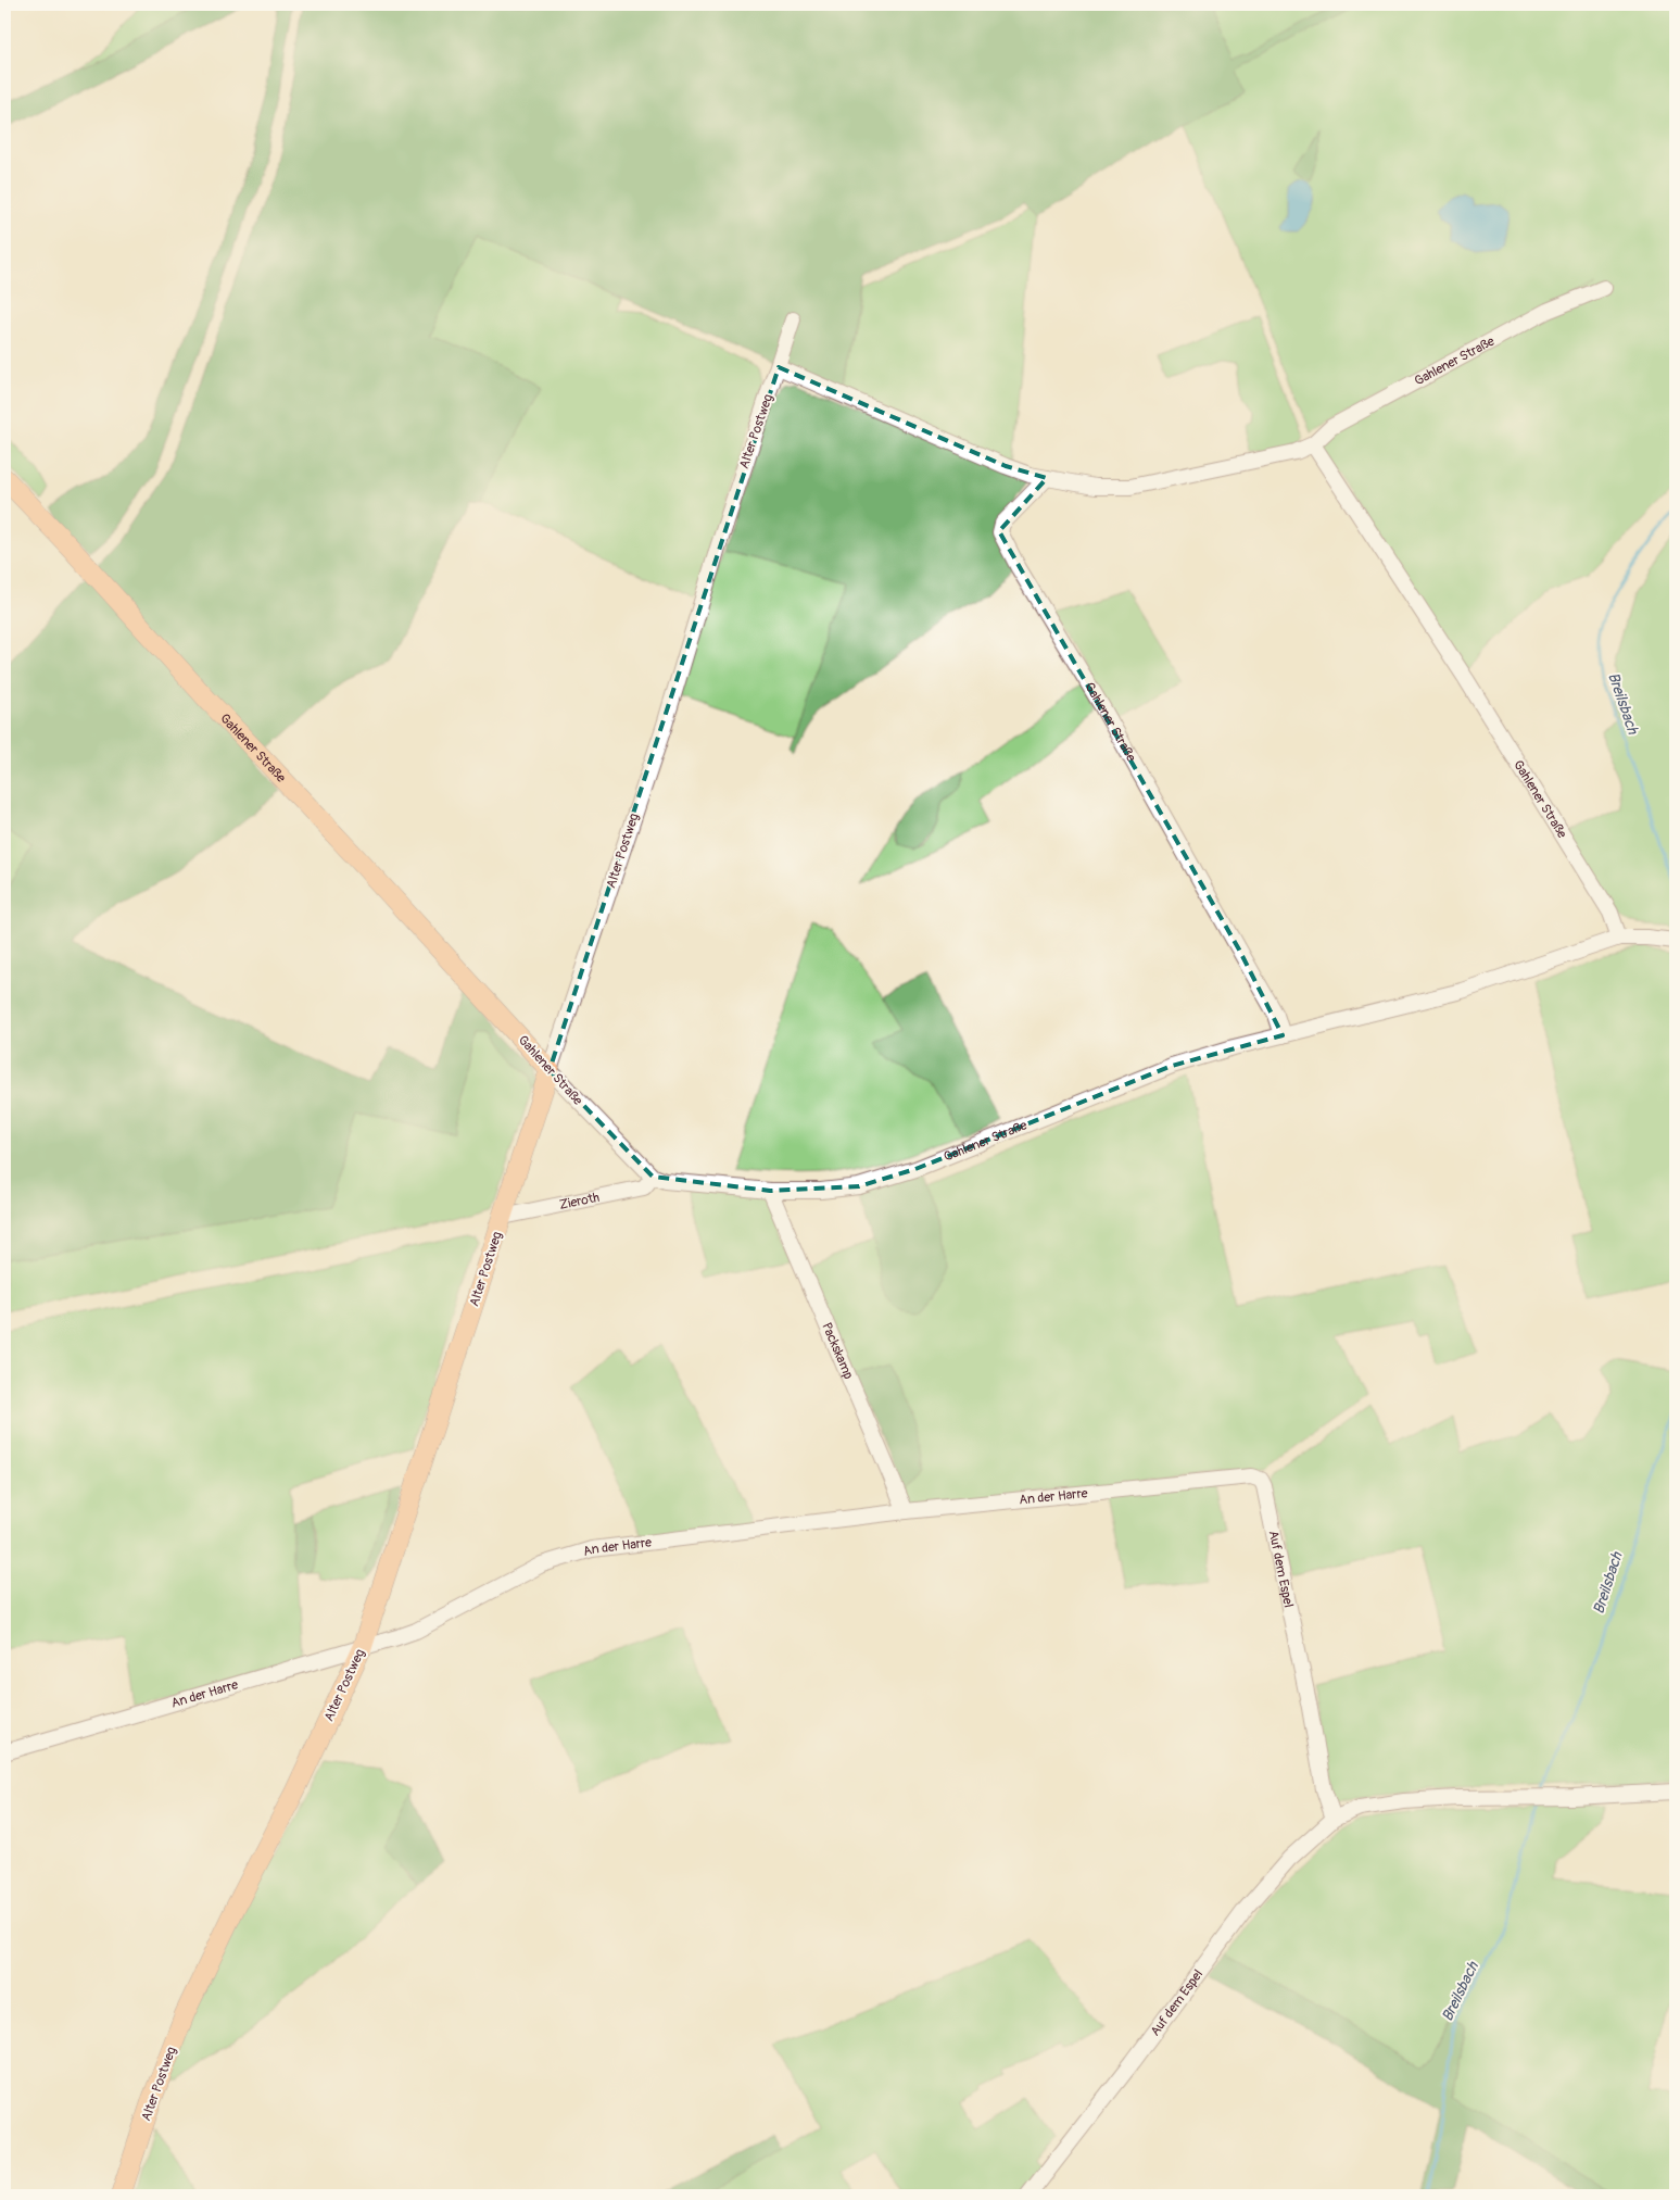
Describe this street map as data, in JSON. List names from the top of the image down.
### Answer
{
  "streets": {
    "main road": ["Gahlener Straße", "Alter Postweg"],
    "street": [
      "Zieroth",
      "Packskamp",
      "An der Harre",
      "Auf dem Espel"
    ]
  },
  "crossings": [
    ["Gahlener Straße", "Alter Postweg"],
    ["Gahlener Straße", "Zieroth"],
    ["Gahlener Straße", "Packskamp"],
    ["Alter Postweg", "Zieroth"],
    ["Alter Postweg", "An der Harre"],
    ["Packskamp", "An der Harre"],
    ["An der Harre", "Auf dem Espel"]
  ],
  "water": ["Breilsbach"]
}
